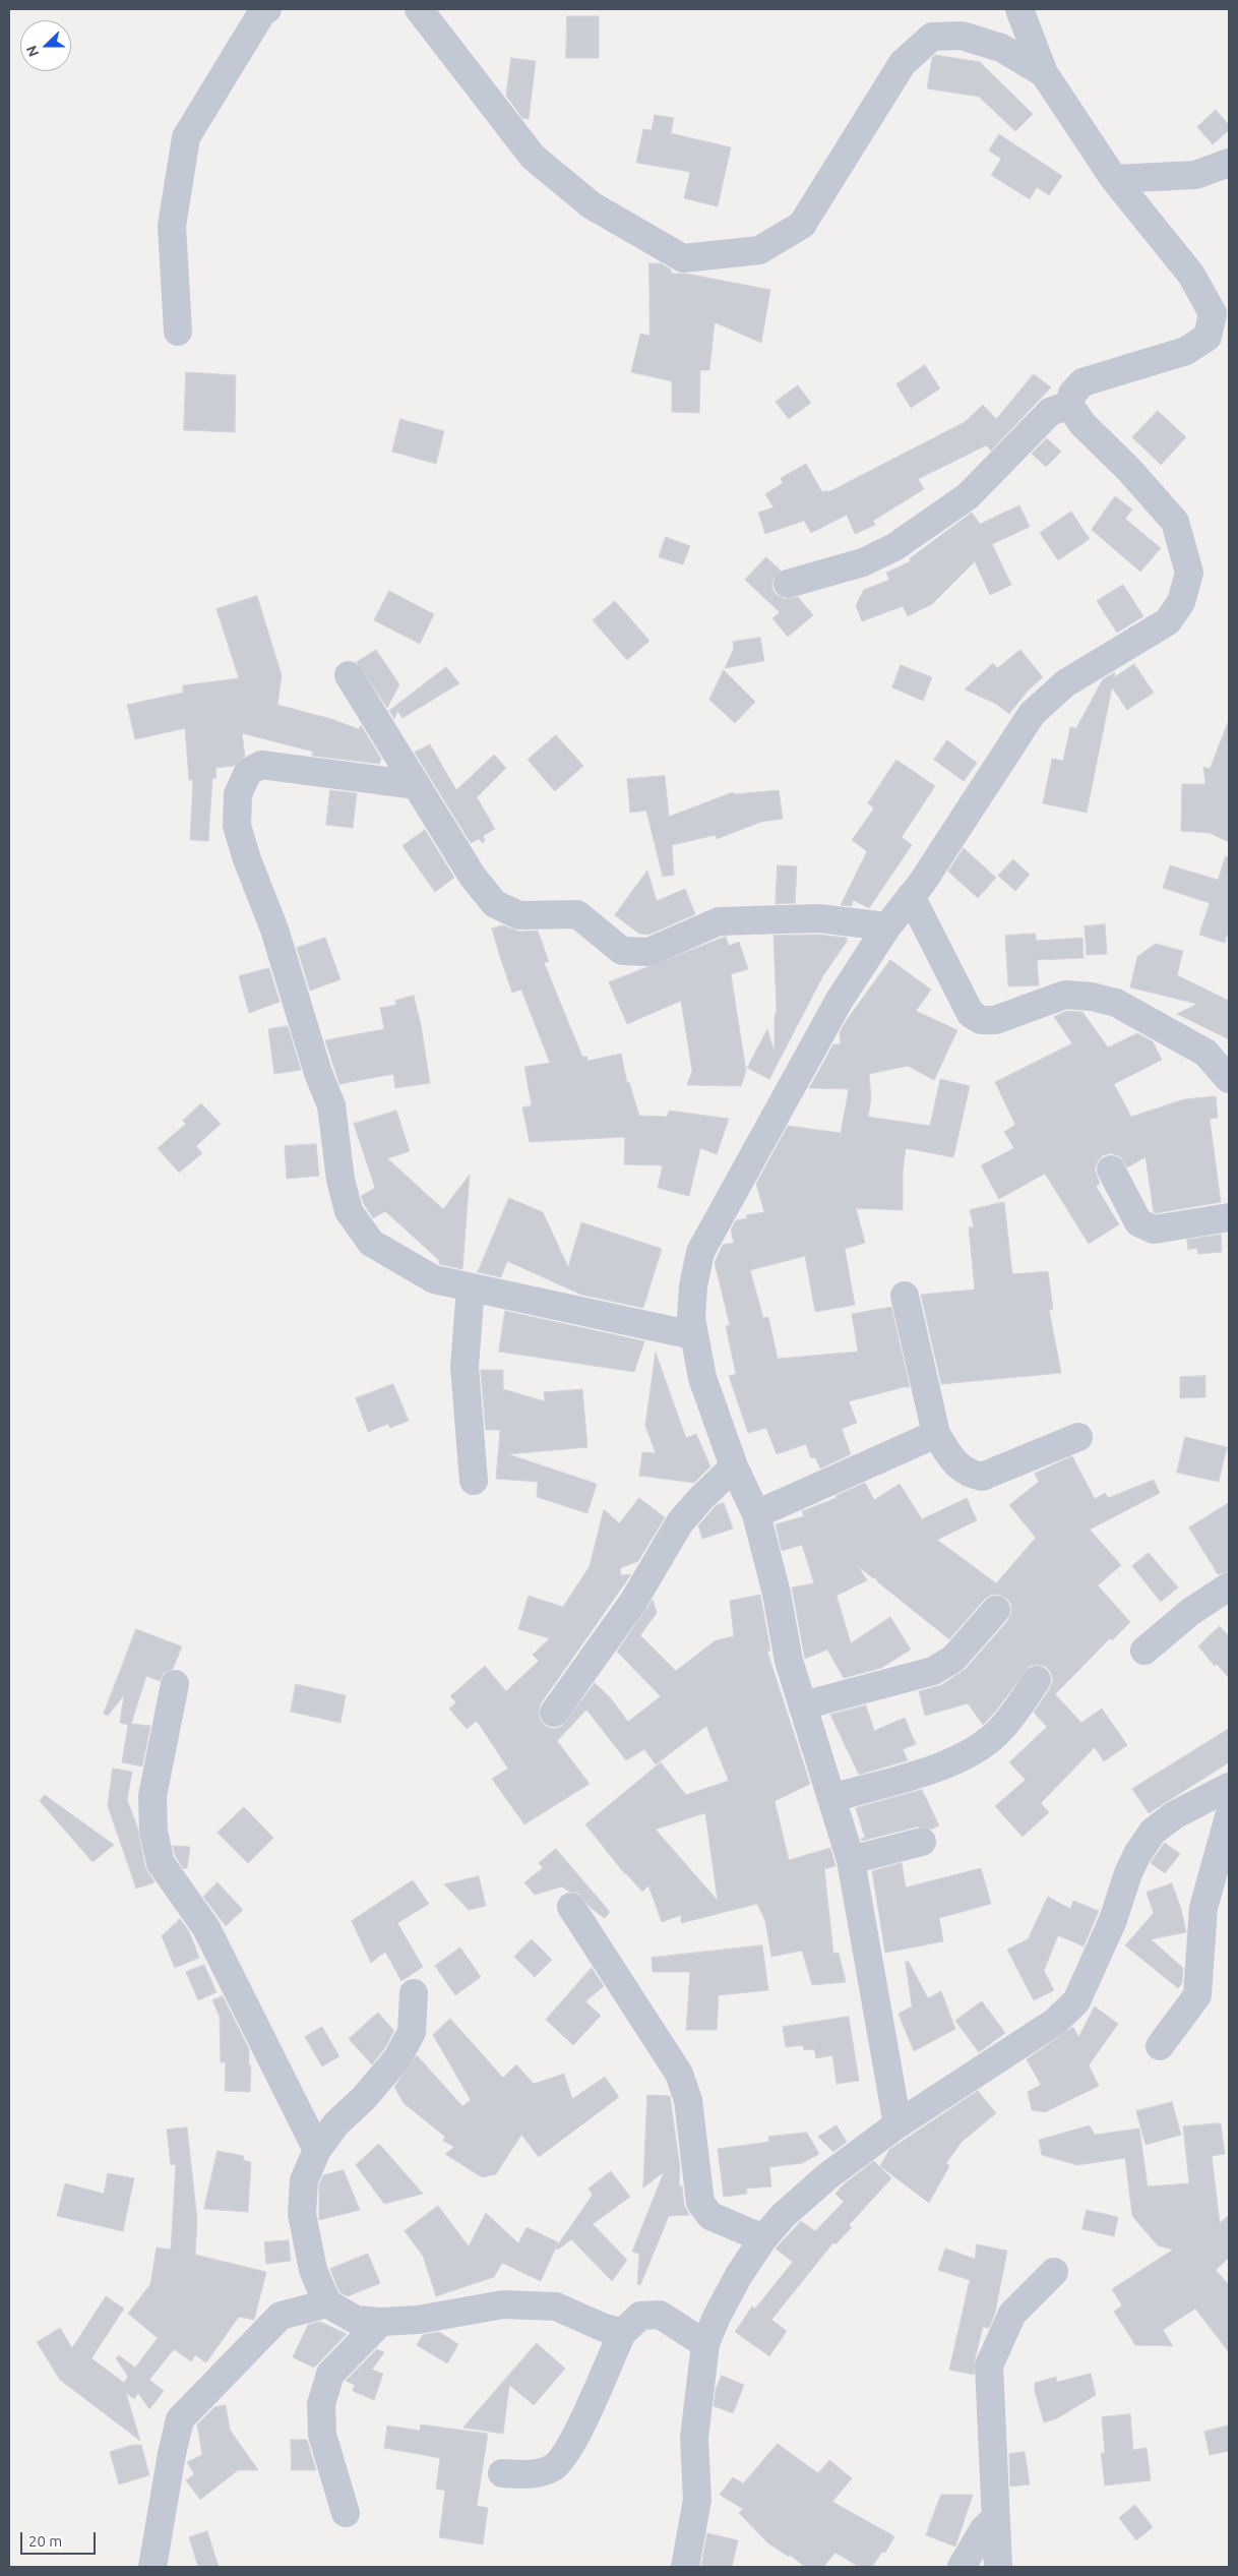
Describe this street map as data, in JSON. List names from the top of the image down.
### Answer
{
  "scale_bar": "20 m",
  "north": "left"
}
